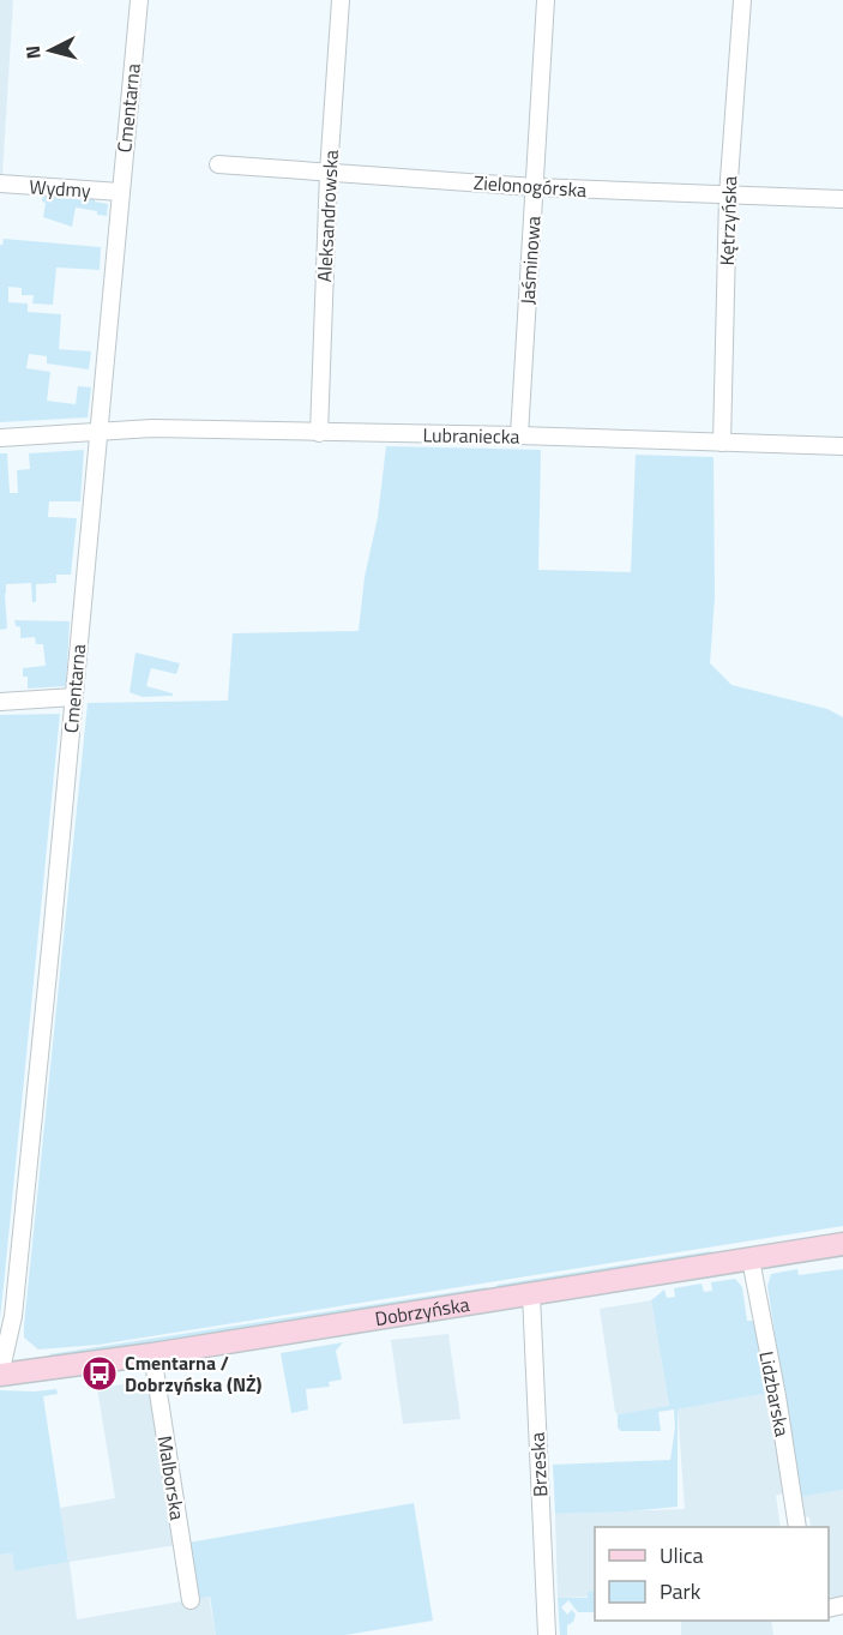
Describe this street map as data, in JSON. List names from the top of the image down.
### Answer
{
  "streets": {
    "street": [
      "Cmentarna",
      "Zielonogórska",
      "Wydmy",
      "Aleksandrowska",
      "Kętrzyńska",
      "Jaśminowa",
      "Lubraniecka",
      "Dobrzyńska",
      "Lidzbarska",
      "Brzeska",
      "Malborska"
    ]
  },
  "crossings": [
    ["Cmentarna", "Wydmy"],
    ["Cmentarna", "Lubraniecka"],
    ["Cmentarna", "Dobrzyńska"],
    ["Zielonogórska", "Aleksandrowska"],
    ["Zielonogórska", "Kętrzyńska"],
    ["Zielonogórska", "Jaśminowa"],
    ["Aleksandrowska", "Lubraniecka"],
    ["Kętrzyńska", "Lubraniecka"],
    ["Jaśminowa", "Lubraniecka"],
    ["Dobrzyńska", "Lidzbarska"],
    ["Dobrzyńska", "Brzeska"],
    ["Dobrzyńska", "Malborska"]
  ],
  "places": {
    "bus stop": ["Cmentarna / Dobrzyńska (NŻ)"]
  },
  "legend": ["Ulica", "Park"],
  "north": "left"
}
